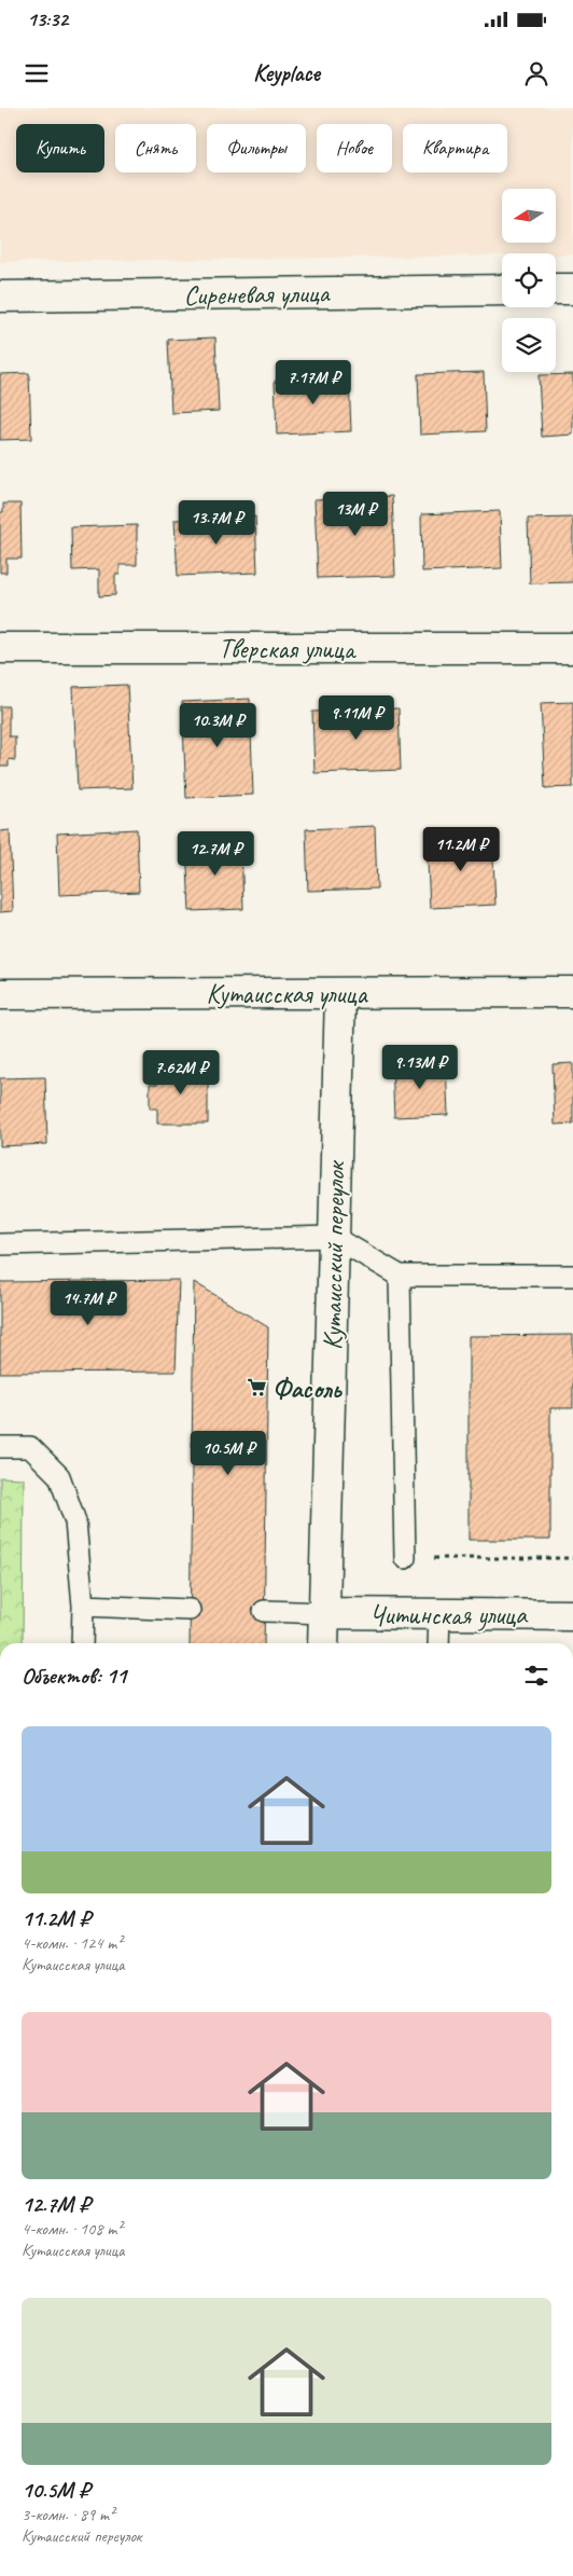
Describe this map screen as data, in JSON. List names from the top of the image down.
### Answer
{
  "streets": {
    "street": [
      "Сиреневая улица",
      "Тверская улица",
      "Кутаисская улица",
      "Кутаисский переулок",
      "Читинская улица"
    ]
  },
  "crossings": [
    ["Кутаисская улица", "Кутаисский переулок"],
    ["Кутаисский переулок", "Читинская улица"]
  ],
  "places": {
    "supermarket": ["Фасоль"]
  },
  "north": "left",
  "page": {
    "status": "13:32",
    "header": "Keyplace",
    "chip": [
      "Купить",
      "Снять",
      "Фильтры",
      "Новое",
      "Квартира"
    ],
    "price": [
      "7.17M ₽",
      "13M ₽",
      "13.7M ₽",
      "9.11M ₽",
      "10.3M ₽",
      "11.2M ₽",
      "12.7M ₽",
      "9.13M ₽",
      "7.62M ₽",
      "14.7M ₽",
      "10.5M ₽"
    ],
    "heading": "Объектов: 11",
    "list": [
      {
        "name": "11.2M ₽",
        "note": "4-комн. · 124 m² · Кутаисская улица"
      },
      {
        "name": "12.7M ₽",
        "note": "4-комн. · 108 m² · Кутаисская улица"
      },
      {
        "name": "10.5M ₽",
        "note": "3-комн. · 89 m² · Кутаисский переулок"
      }
    ]
  }
}
